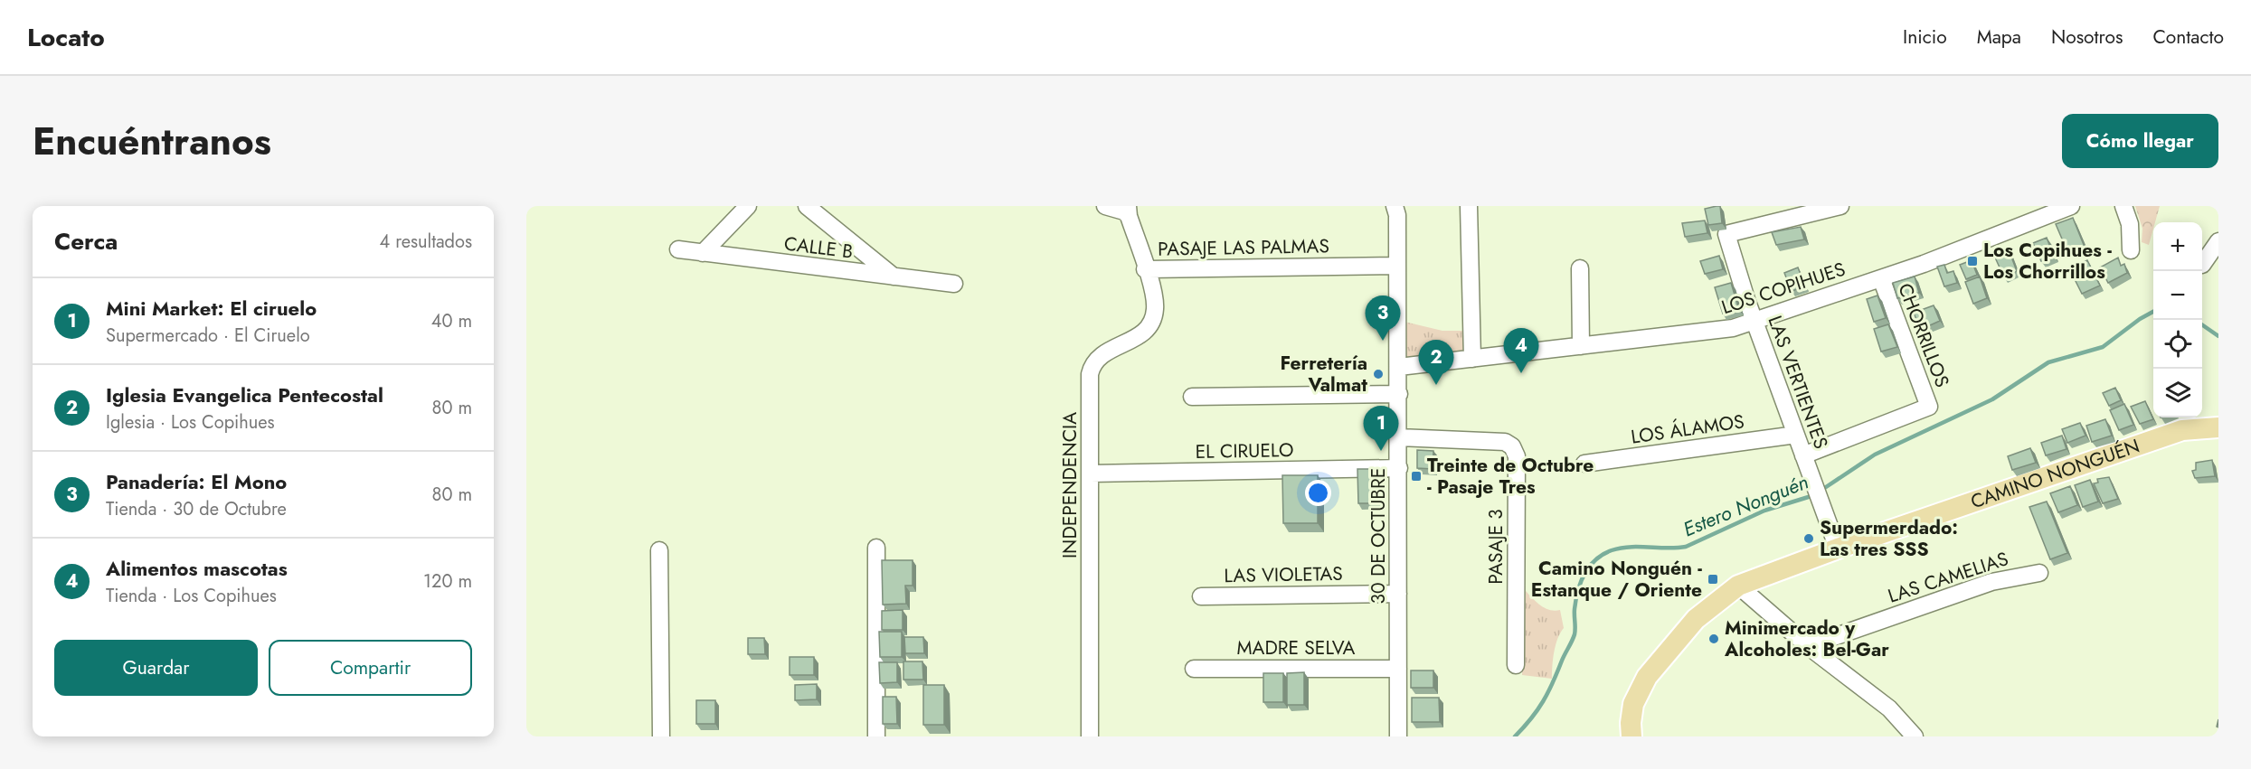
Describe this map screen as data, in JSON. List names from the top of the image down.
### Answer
{
  "streets": {
    "main road": ["CAMINO NONGUÉN"],
    "street": [
      "CALLE B",
      "PASAJE LAS PALMAS",
      "LOS COPIHUES",
      "CHORRILLOS",
      "LAS VERTIENTES",
      "LOS ÁLAMOS",
      "EL CIRUELO",
      "INDEPENDENCIA",
      "30 DE OCTUBRE",
      "PASAJE 3",
      "LAS VIOLETAS",
      "LAS CAMELIAS",
      "MADRE SELVA"
    ]
  },
  "crossings": [
    ["PASAJE LAS PALMAS", "INDEPENDENCIA"],
    ["PASAJE LAS PALMAS", "30 DE OCTUBRE"],
    ["LOS COPIHUES", "CHORRILLOS"],
    ["LOS COPIHUES", "LAS VERTIENTES"],
    ["LOS COPIHUES", "30 DE OCTUBRE"],
    ["CHORRILLOS", "LAS VERTIENTES"],
    ["LAS VERTIENTES", "LOS ÁLAMOS"],
    ["LAS VERTIENTES", "CAMINO NONGUÉN"],
    ["EL CIRUELO", "INDEPENDENCIA"],
    ["EL CIRUELO", "30 DE OCTUBRE"],
    ["30 DE OCTUBRE", "PASAJE 3"],
    ["30 DE OCTUBRE", "LAS VIOLETAS"],
    ["30 DE OCTUBRE", "MADRE SELVA"]
  ],
  "water": ["Estero Nonguén"],
  "places": {
    "transit": ["Los Copihues - Los Chorrillos", "Treinte de Octubre - Pasaje Tres", "Camino Nonguén - Estanque / Oriente"],
    "other": ["Ferretería Valmat", "Supermerdado: Las tres SSS", "Minimercado y Alcoholes: Bel-Gar"]
  },
  "page": {
    "header": "Locato",
    "nav": [
      "Inicio",
      "Mapa",
      "Nosotros",
      "Contacto"
    ],
    "title": "Encuéntranos",
    "buttons": [
      "Cómo llegar",
      ["Guardar", "Compartir"]
    ],
    "heading": ["Cerca", "4 resultados"],
    "map_buttons": ["+", "−"],
    "list": [
      {
        "mark": "1",
        "name": "Mini Market: El ciruelo",
        "note": "Supermercado · El Ciruelo",
        "value": "40 m"
      },
      {
        "mark": "2",
        "name": "Iglesia Evangelica Pentecostal",
        "note": "Iglesia · Los Copihues",
        "value": "80 m"
      },
      {
        "mark": "3",
        "name": "Panadería: El Mono",
        "note": "Tienda · 30 de Octubre",
        "value": "80 m"
      },
      {
        "mark": "4",
        "name": "Alimentos mascotas",
        "note": "Tienda · Los Copihues",
        "value": "120 m"
      }
    ],
    "pins": [
      "3",
      "4",
      "2",
      "1"
    ]
  }
}
